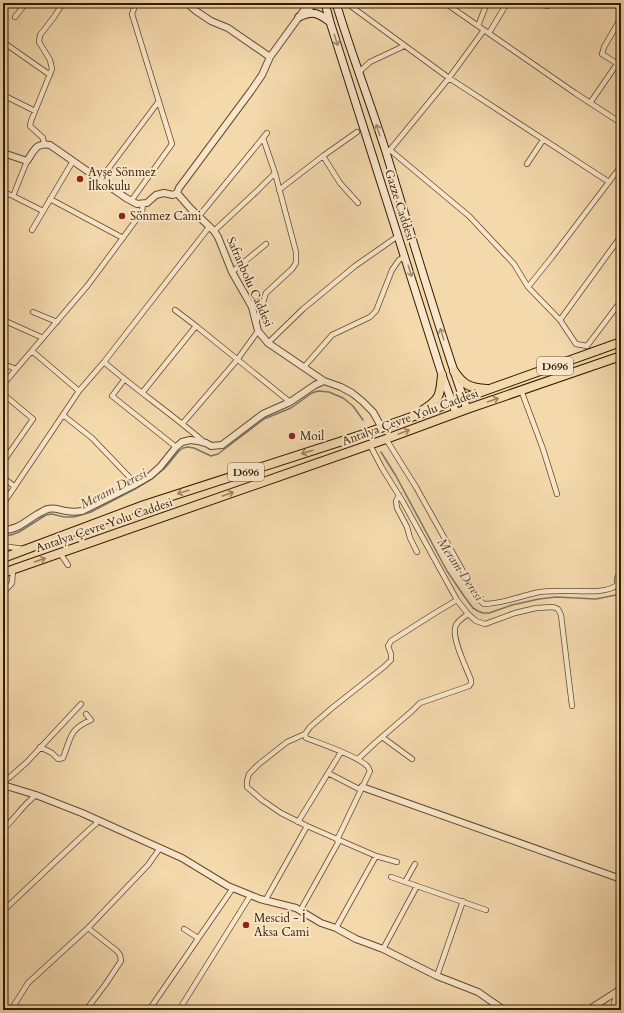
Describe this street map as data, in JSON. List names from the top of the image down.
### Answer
{
  "streets": {
    "highway": ["D696", "Antalya Çevre Yolu Caddesi"],
    "main road": ["Gazze Caddesi"],
    "street": ["Safranbolu Caddesi"]
  },
  "crossings": [
    ["Gazze Caddesi", "Antalya Çevre Yolu Caddesi"],
    ["Safranbolu Caddesi", "Antalya Çevre Yolu Caddesi"]
  ],
  "water": ["Meram Deresi"],
  "places": [
    "Ayşe Sönmez İlkokulu",
    "Sönmez Cami",
    "Moil",
    "Mescid - İ Aksa Cami"
  ]
}
